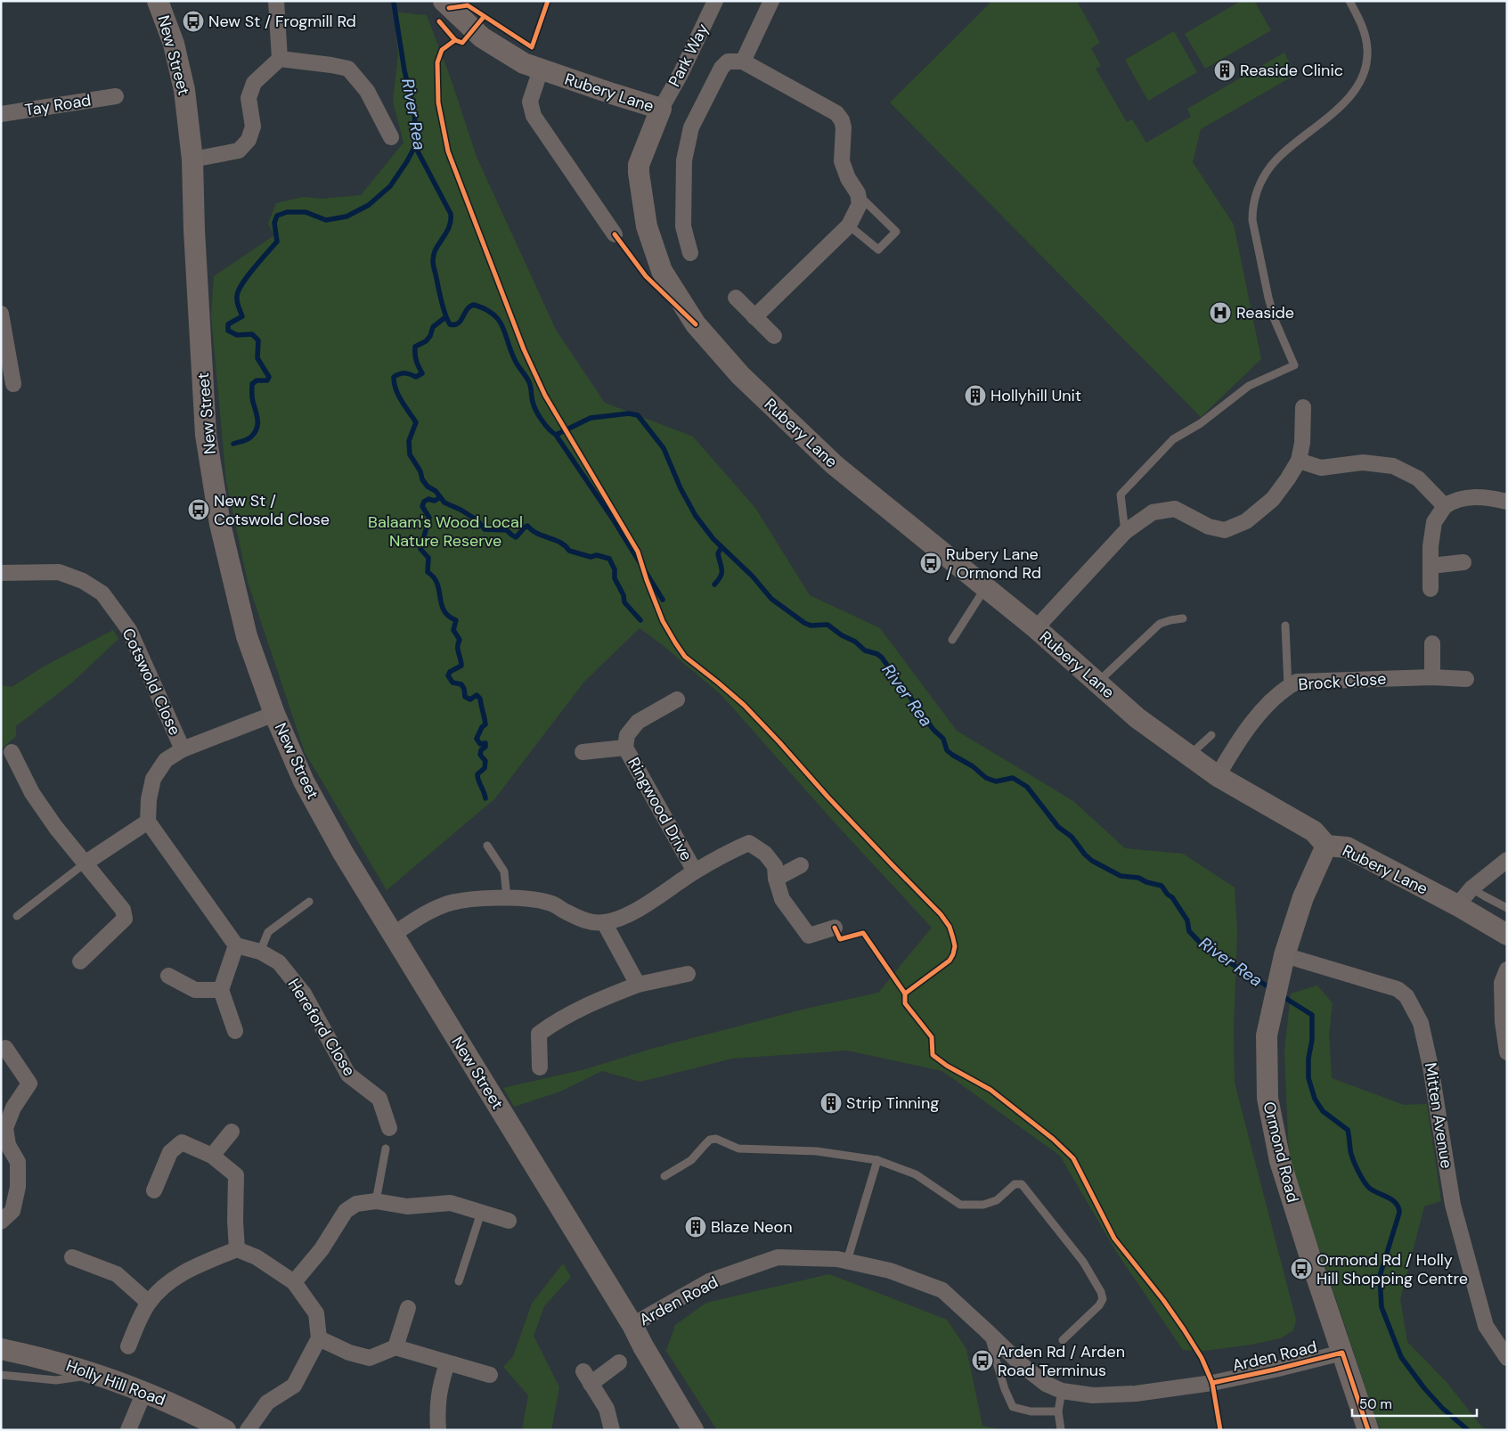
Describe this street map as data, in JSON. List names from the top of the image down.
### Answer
{
  "streets": {
    "street": [
      "New Street",
      "Park Way",
      "Rubery Lane",
      "Tay Road",
      "Cotswold Close",
      "Brock Close",
      "Ringwood Drive",
      "Hereford Close",
      "Mitten Avenue",
      "Ormond Road",
      "Arden Road",
      "Holly Hill Road"
    ]
  },
  "crossings": [
    ["New Street", "Ringwood Drive"],
    ["New Street", "Arden Road"],
    ["Park Way", "Rubery Lane"],
    ["Rubery Lane", "Brock Close"],
    ["Rubery Lane", "Ormond Road"],
    ["Mitten Avenue", "Ormond Road"],
    ["Ormond Road", "Arden Road"]
  ],
  "water": ["River Rea"],
  "parks": ["Balaam's Wood Local Nature Reserve"],
  "places": {
    "bus stop": [
      "New St / Frogmill Rd",
      "New St / Cotswold Close",
      "Rubery Lane / Ormond Rd",
      "Ormond Rd / Holly Hill Shopping Centre",
      "Arden Rd / Arden Road Terminus"
    ],
    "building": [
      "Reaside Clinic",
      "Hollyhill Unit",
      "Strip Tinning",
      "Blaze Neon"
    ],
    "hospital": ["Reaside"]
  },
  "scale_bar": "50 m"
}
